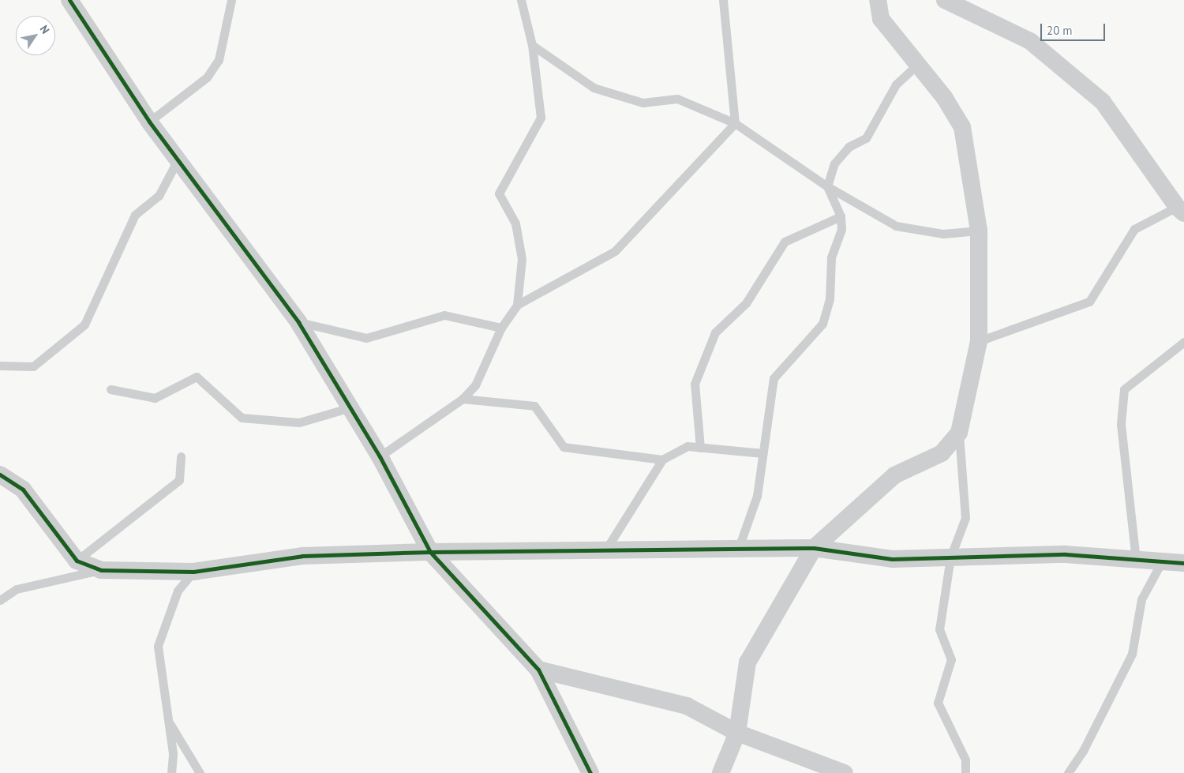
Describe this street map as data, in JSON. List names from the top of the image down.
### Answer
{
  "scale_bar": "20 m",
  "north": "top right"
}
